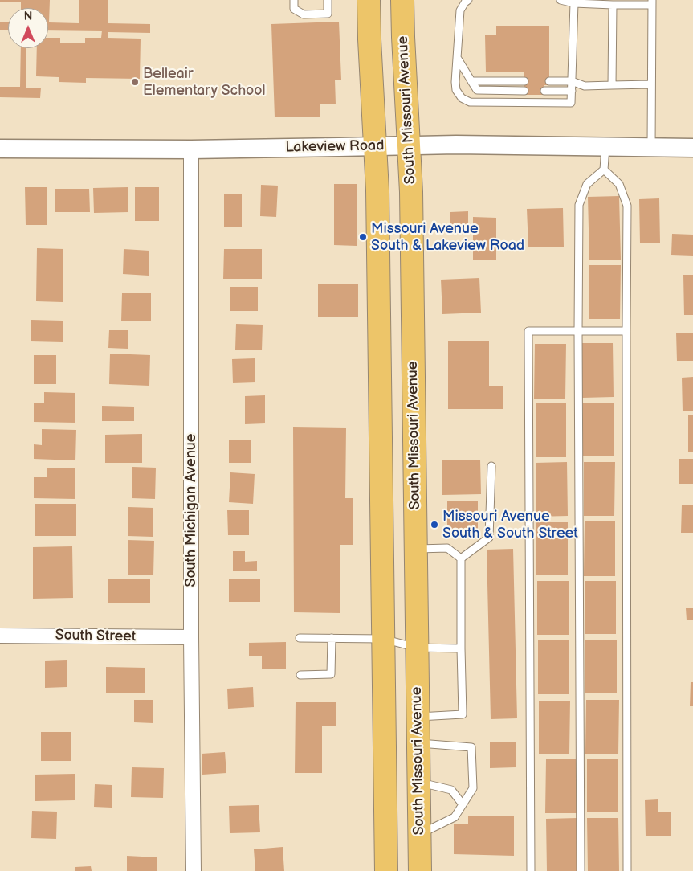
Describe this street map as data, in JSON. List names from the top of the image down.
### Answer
{
  "streets": {
    "main road": ["South Missouri Avenue"],
    "street": ["Lakeview Road", "South Michigan Avenue", "South Street"]
  },
  "crossings": [
    ["South Missouri Avenue", "Lakeview Road"],
    ["Lakeview Road", "South Michigan Avenue"],
    ["South Michigan Avenue", "South Street"]
  ],
  "places": ["Belleair Elementary School", "Missouri Avenue South & Lakeview Road", "Missouri Avenue South & South Street"],
  "north": "top"
}
